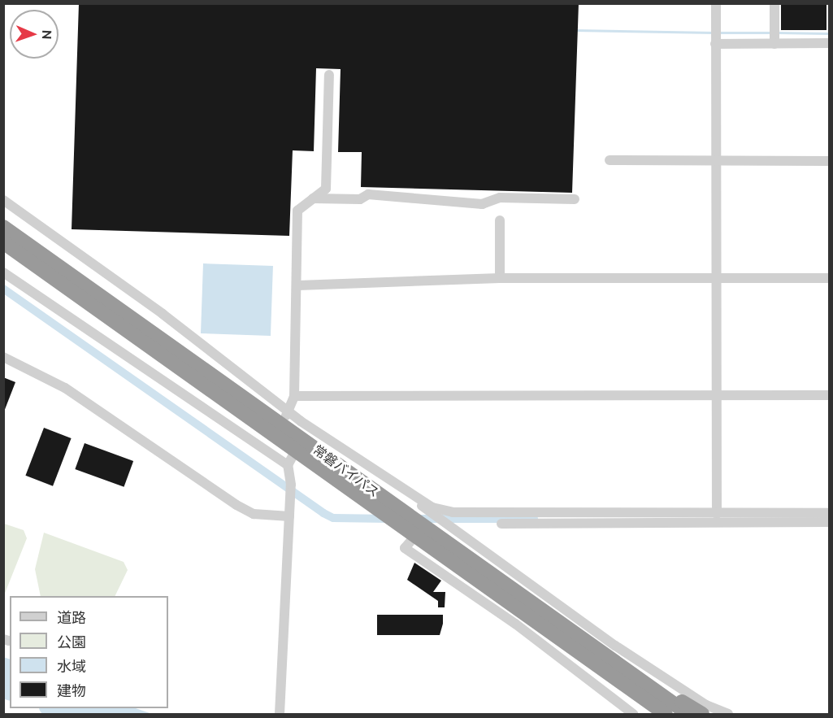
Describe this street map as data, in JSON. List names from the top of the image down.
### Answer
{
  "streets": {
    "highway": ["常磐バイパス"]
  },
  "legend": [
    "道路",
    "公園",
    "水域",
    "建物"
  ],
  "north": "right"
}
